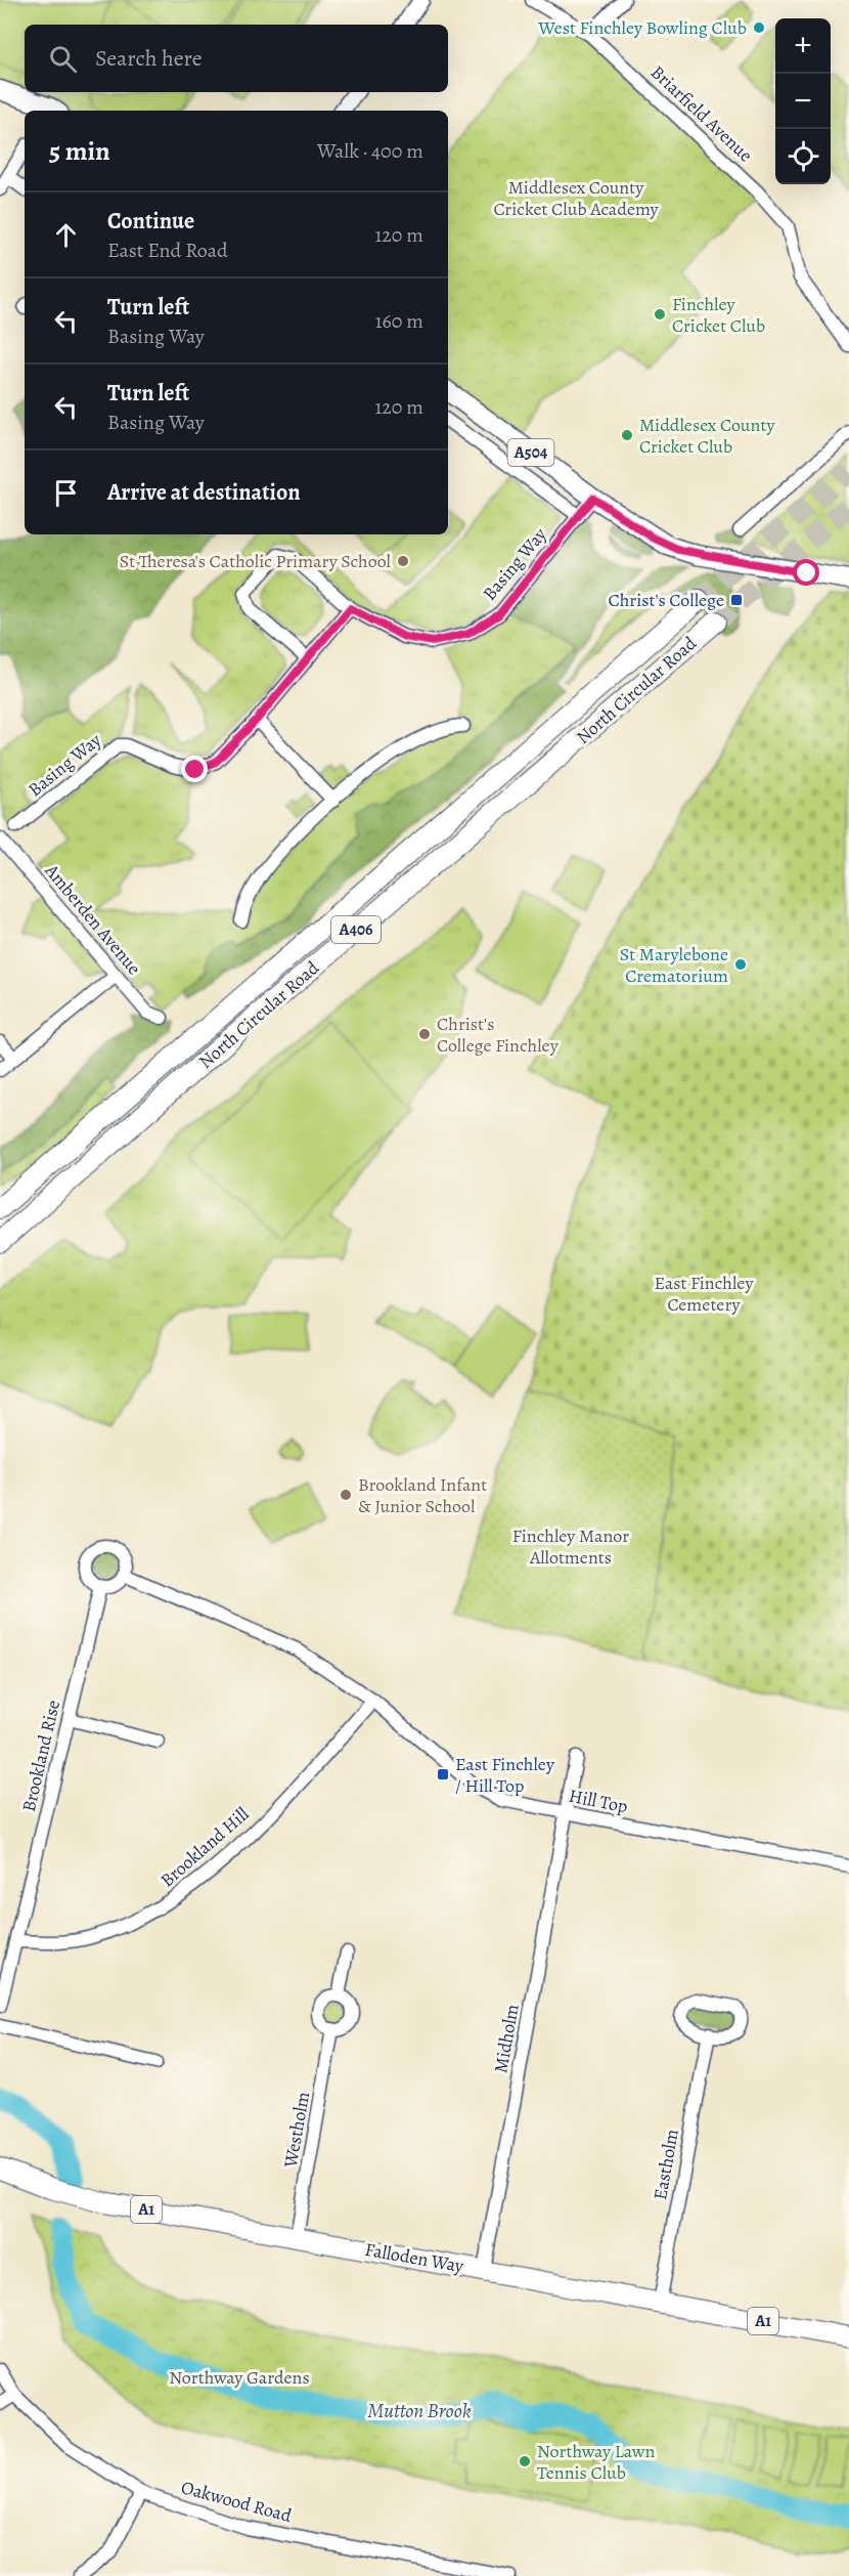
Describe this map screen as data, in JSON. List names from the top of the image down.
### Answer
{
  "streets": {
    "highway": [
      "North Circular Road",
      "A406",
      "A1",
      "Falloden Way"
    ],
    "main road": ["A504"],
    "street": [
      "Briarfield Avenue",
      "Basing Way",
      "Amberden Avenue",
      "Brookland Rise",
      "Hill Top",
      "Brookland Hill",
      "Midholm",
      "Westholm",
      "Eastholm",
      "Oakwood Road"
    ]
  },
  "crossings": [
    ["A504", "Basing Way"],
    ["Brookland Rise", "Brookland Hill"],
    ["Hill Top", "Brookland Hill"],
    ["Hill Top", "Midholm"],
    ["Midholm", "Falloden Way"],
    ["Westholm", "Falloden Way"],
    ["Eastholm", "Falloden Way"]
  ],
  "water": ["Mutton Brook"],
  "parks": [
    "Middlesex County Cricket Club Academy",
    "East Finchley Cemetery",
    "Finchley Manor Allotments",
    "Northway Gardens"
  ],
  "places": {
    "other": [
      "West Finchley Bowling Club",
      "Finchley Cricket Club",
      "Middlesex County Cricket Club",
      "St Theresa's Catholic Primary School",
      "St Marylebone Crematorium",
      "Christ's College Finchley",
      "Brookland Infant & Junior School",
      "Northway Lawn Tennis Club"
    ],
    "transit": ["Christ's College", "East Finchley / Hill Top"]
  },
  "page": {
    "map_buttons": ["+", "−"],
    "search": "Search here",
    "heading": ["5 min", "Walk · 400 m"],
    "list": [
      ["Continue", "East End Road", "120 m"],
      ["Turn left", "Basing Way", "160 m"],
      ["Turn left", "Basing Way", "120 m"],
      "Arrive at destination"
    ]
  }
}
